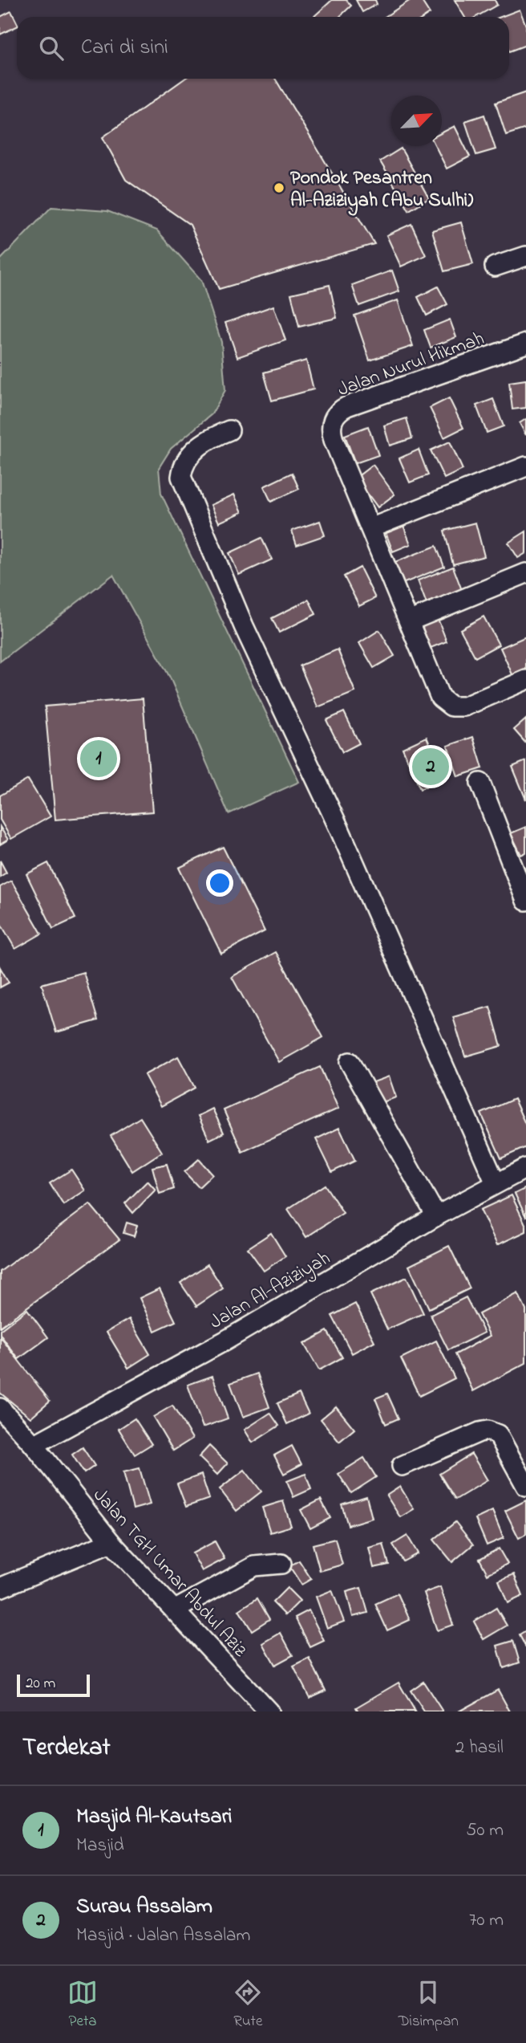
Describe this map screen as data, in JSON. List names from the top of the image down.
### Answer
{
  "streets": {
    "street": ["Jalan Nurul Hikmah", "Jalan Al-Aziziyah", "Jalan TGH Umar Abdul Aziz"]
  },
  "crossings": [
    ["Jalan Al-Aziziyah", "Jalan TGH Umar Abdul Aziz"]
  ],
  "places": ["Pondok Pesantren Al-Aziziyah (Abu Sulhi)"],
  "scale_bar": "20 m",
  "north": "top right",
  "page": {
    "search": "Cari di sini",
    "pins": ["1", "2"],
    "scale": "20 m",
    "heading": ["Terdekat", "2 hasil"],
    "list": [
      {
        "mark": "1",
        "name": "Masjid Al-Kautsari",
        "note": "Masjid",
        "value": "50 m"
      },
      {
        "mark": "2",
        "name": "Surau Assalam",
        "note": "Masjid · Jalan Assalam",
        "value": "70 m"
      }
    ],
    "nav": ["Peta", "Rute", "Disimpan"]
  }
}
